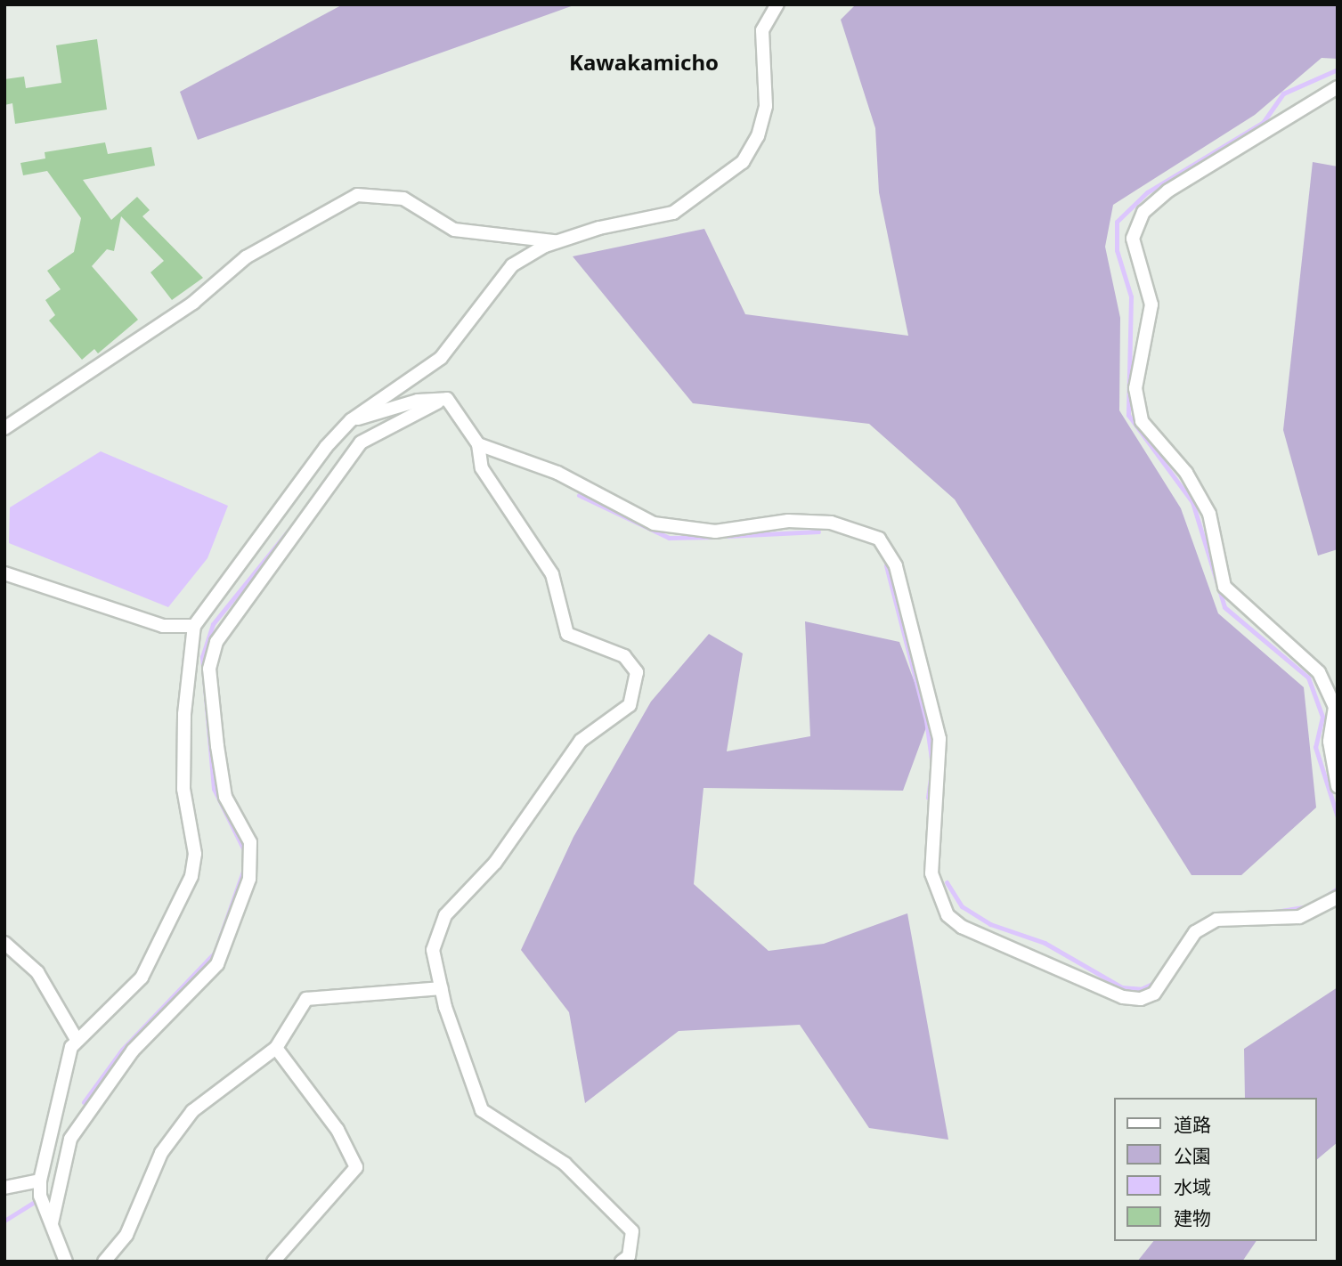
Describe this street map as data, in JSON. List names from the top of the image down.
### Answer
{
  "districts": ["Kawakamicho"],
  "legend": [
    "道路",
    "公園",
    "水域",
    "建物"
  ]
}
